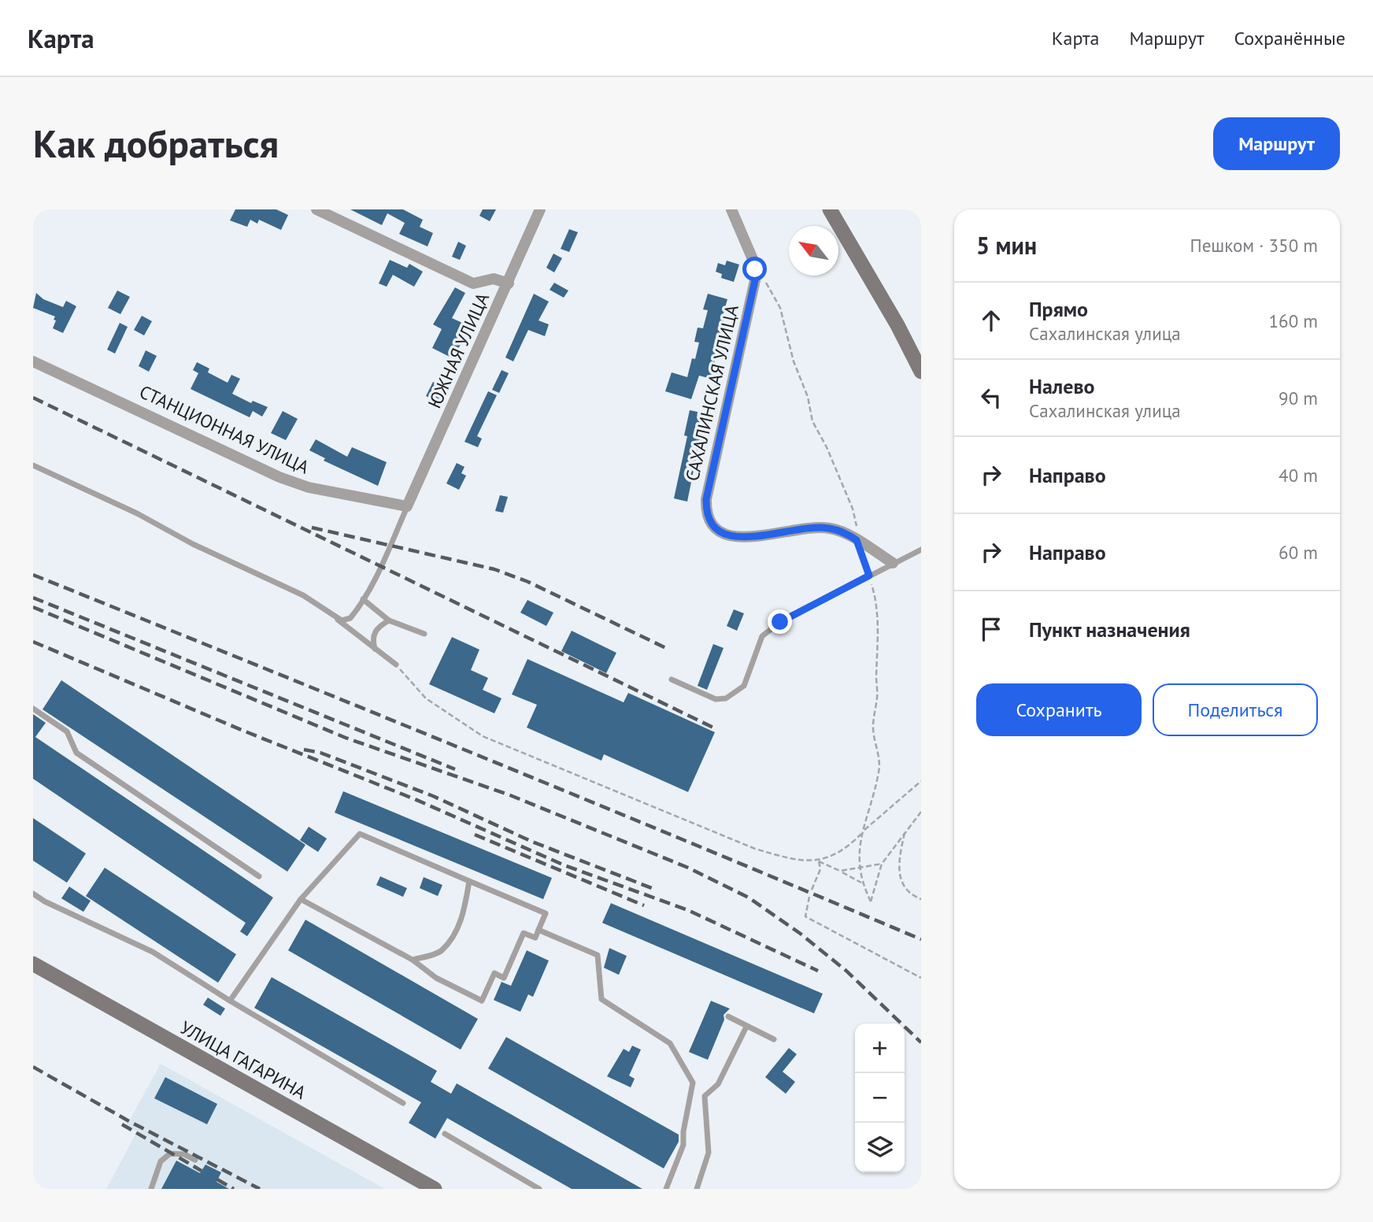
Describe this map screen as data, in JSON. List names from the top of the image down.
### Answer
{
  "streets": {
    "street": [
      "ЮЖНАЯ УЛИЦА",
      "САХАЛИНСКАЯ УЛИЦА",
      "СТАНЦИОННАЯ УЛИЦА",
      "УЛИЦА ГАГАРИНА"
    ]
  },
  "crossings": [
    ["ЮЖНАЯ УЛИЦА", "СТАНЦИОННАЯ УЛИЦА"]
  ],
  "north": "top left",
  "page": {
    "header": "Карта",
    "nav": ["Карта", "Маршрут", "Сохранённые"],
    "buttons": [
      "Маршрут",
      ["Сохранить", "Поделиться"]
    ],
    "title": "Как добраться",
    "heading": ["5 мин", "Пешком · 350 m"],
    "list": [
      ["Прямо", "Сахалинская улица", "160 m"],
      ["Налево", "Сахалинская улица", "90 m"],
      ["Направо", "40 m"],
      ["Направо", "60 m"],
      "Пункт назначения"
    ],
    "map_buttons": ["+", "−"]
  }
}
